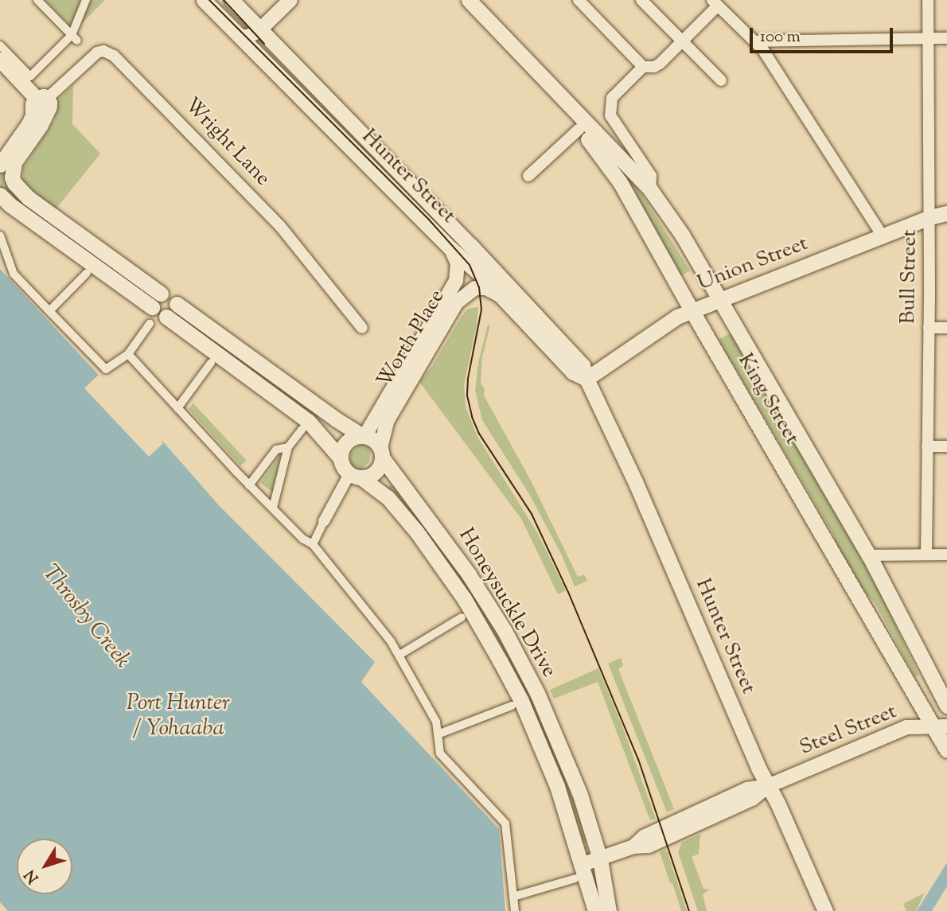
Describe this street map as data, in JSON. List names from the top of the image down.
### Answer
{
  "streets": {
    "main road": [
      "Hunter Street",
      "Union Street",
      "King Street",
      "Honeysuckle Drive"
    ],
    "street": [
      "Wright Lane",
      "Bull Street",
      "Worth Place",
      "Steel Street"
    ]
  },
  "crossings": [
    ["Hunter Street", "Union Street"],
    ["Hunter Street", "Worth Place"],
    ["Hunter Street", "Steel Street"],
    ["Union Street", "Bull Street"],
    ["Union Street", "King Street"],
    ["Worth Place", "Honeysuckle Drive"],
    ["King Street", "Steel Street"],
    ["Honeysuckle Drive", "Steel Street"]
  ],
  "water": ["Throsby Creek", "Port Hunter / Yohaaba"],
  "scale_bar": "100 m",
  "north": "bottom left"
}
